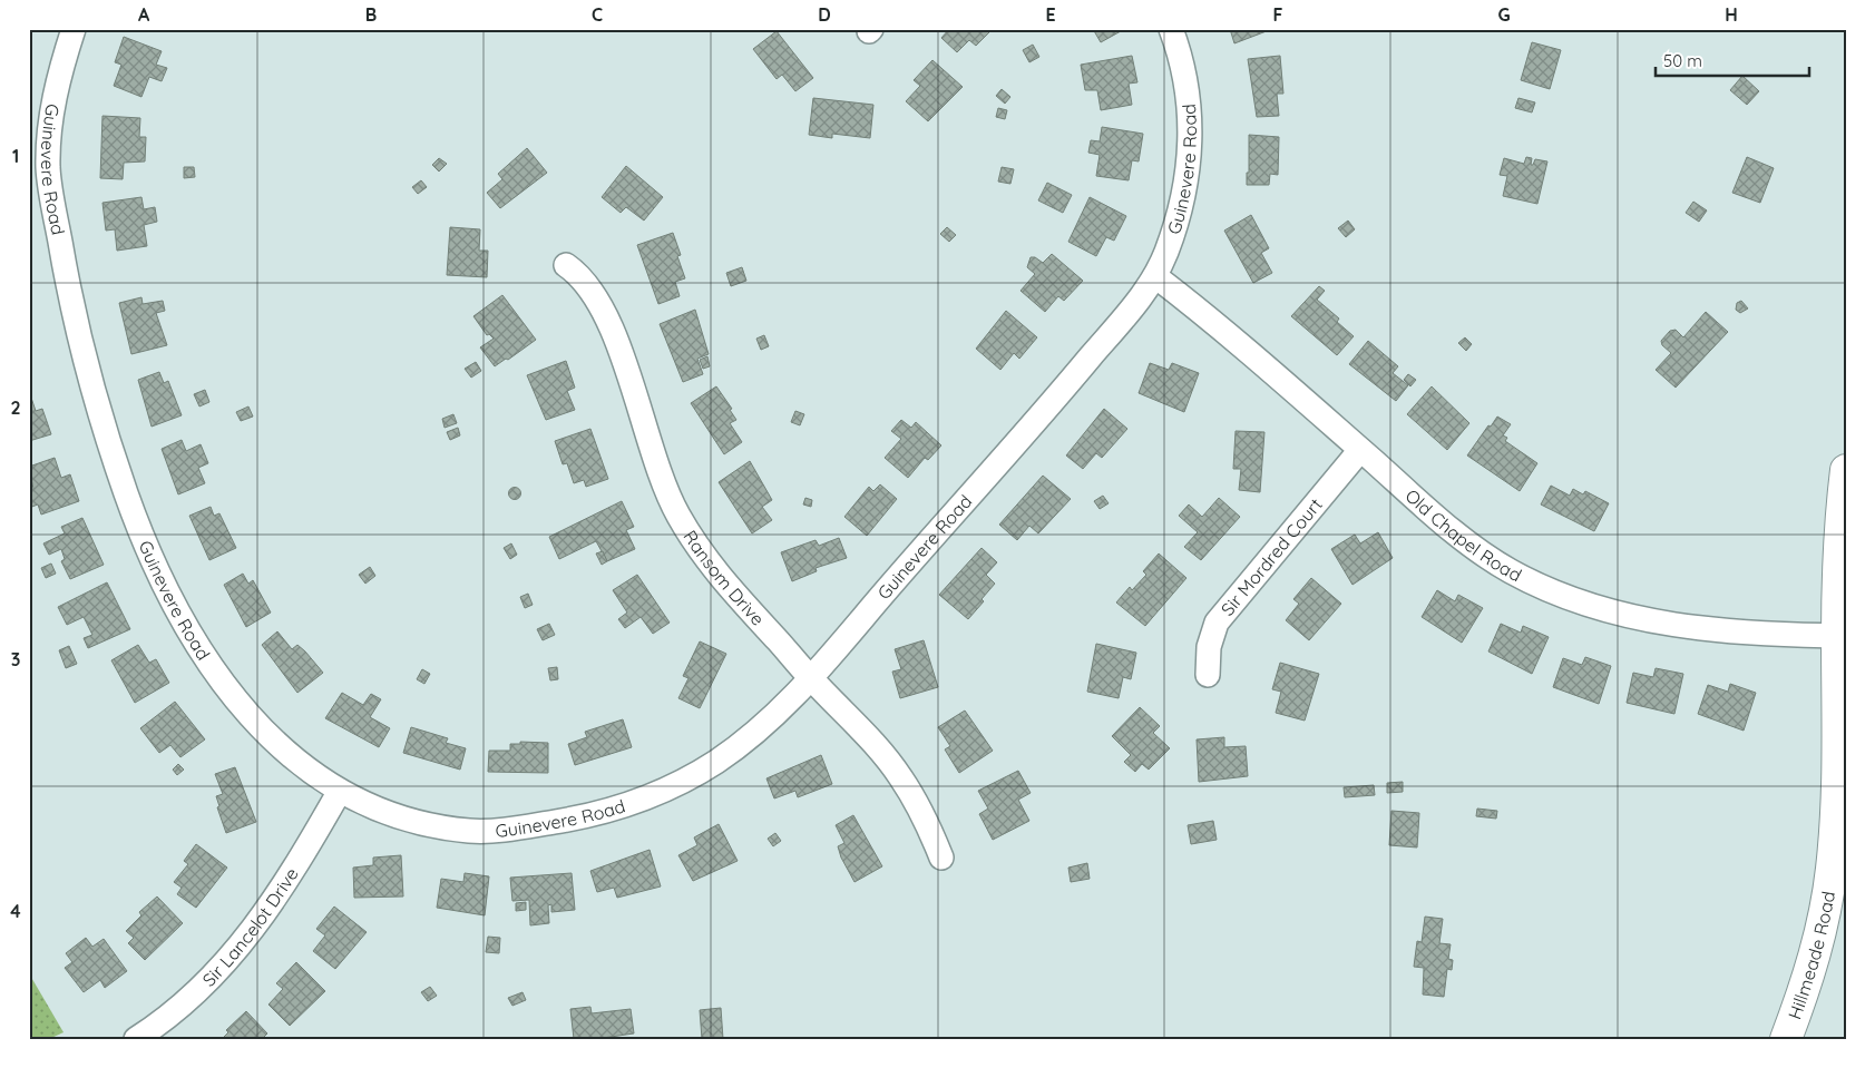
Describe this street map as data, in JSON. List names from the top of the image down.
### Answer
{
  "streets": {
    "street": [
      "Guinevere Road",
      "Old Chapel Road",
      "Sir Mordred Court",
      "Ransom Drive",
      "Sir Lancelot Drive",
      "Hillmeade Road"
    ]
  },
  "crossings": [
    ["Guinevere Road", "Old Chapel Road"],
    ["Guinevere Road", "Ransom Drive"],
    ["Guinevere Road", "Sir Lancelot Drive"],
    ["Old Chapel Road", "Sir Mordred Court"],
    ["Old Chapel Road", "Hillmeade Road"]
  ],
  "scale_bar": "50 m",
  "grid": {
    "columns": [
      "A",
      "B",
      "C",
      "D",
      "E",
      "F",
      "G",
      "H"
    ],
    "rows": [
      "1",
      "2",
      "3",
      "4"
    ]
  }
}
